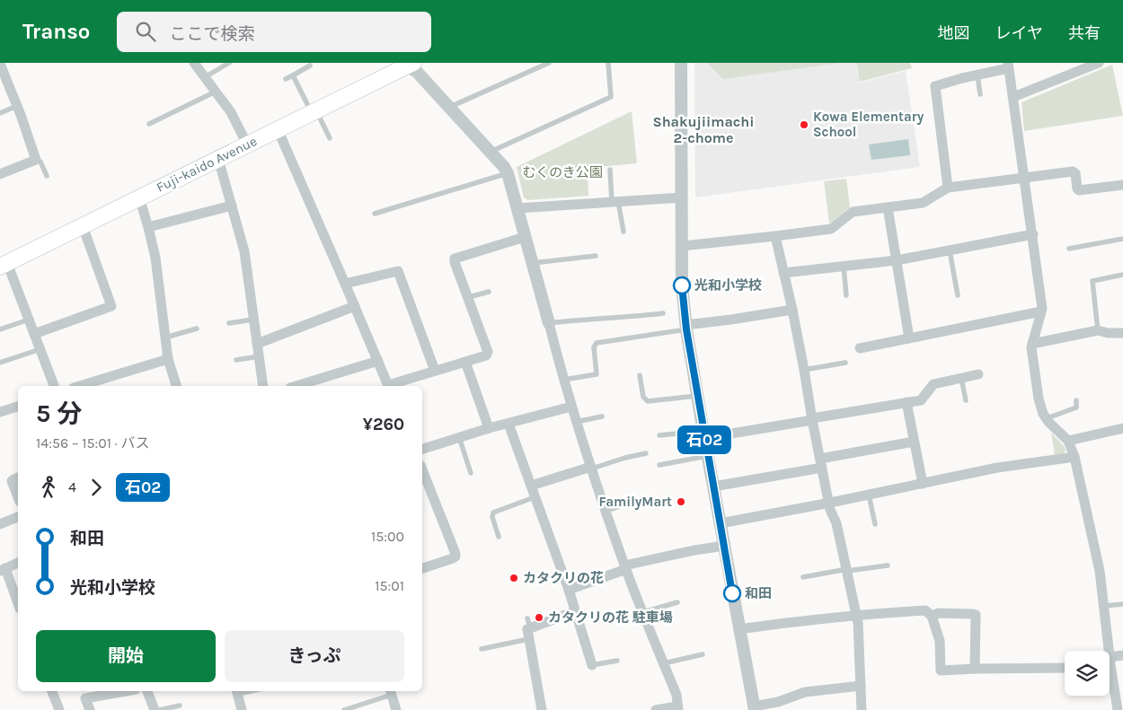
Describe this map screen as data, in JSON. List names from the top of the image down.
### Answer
{
  "streets": {
    "main road": ["Fuji-kaido Avenue"]
  },
  "districts": ["Shakujiimachi 2-chome"],
  "parks": ["むくのき公園"],
  "places": [
    "Kowa Elementary School",
    "光和小学校",
    "FamilyMart",
    "カタクリの花",
    "和田",
    "カタクリの花 駐車場"
  ],
  "lines": ["bus line 石02"],
  "page": {
    "header": "Transo",
    "search": "ここで検索",
    "nav": ["地図", "レイヤ", "共有"],
    "on_map": "石02",
    "heading": ["5 分", "14:56 – 15:01 · バス", "¥260"],
    "legs": ["4", "石02"],
    "list": [
      {
        "name": "和田",
        "value": "15:00"
      },
      {
        "name": "光和小学校",
        "value": "15:01"
      }
    ],
    "buttons": ["開始", "きっぷ"]
  }
}
